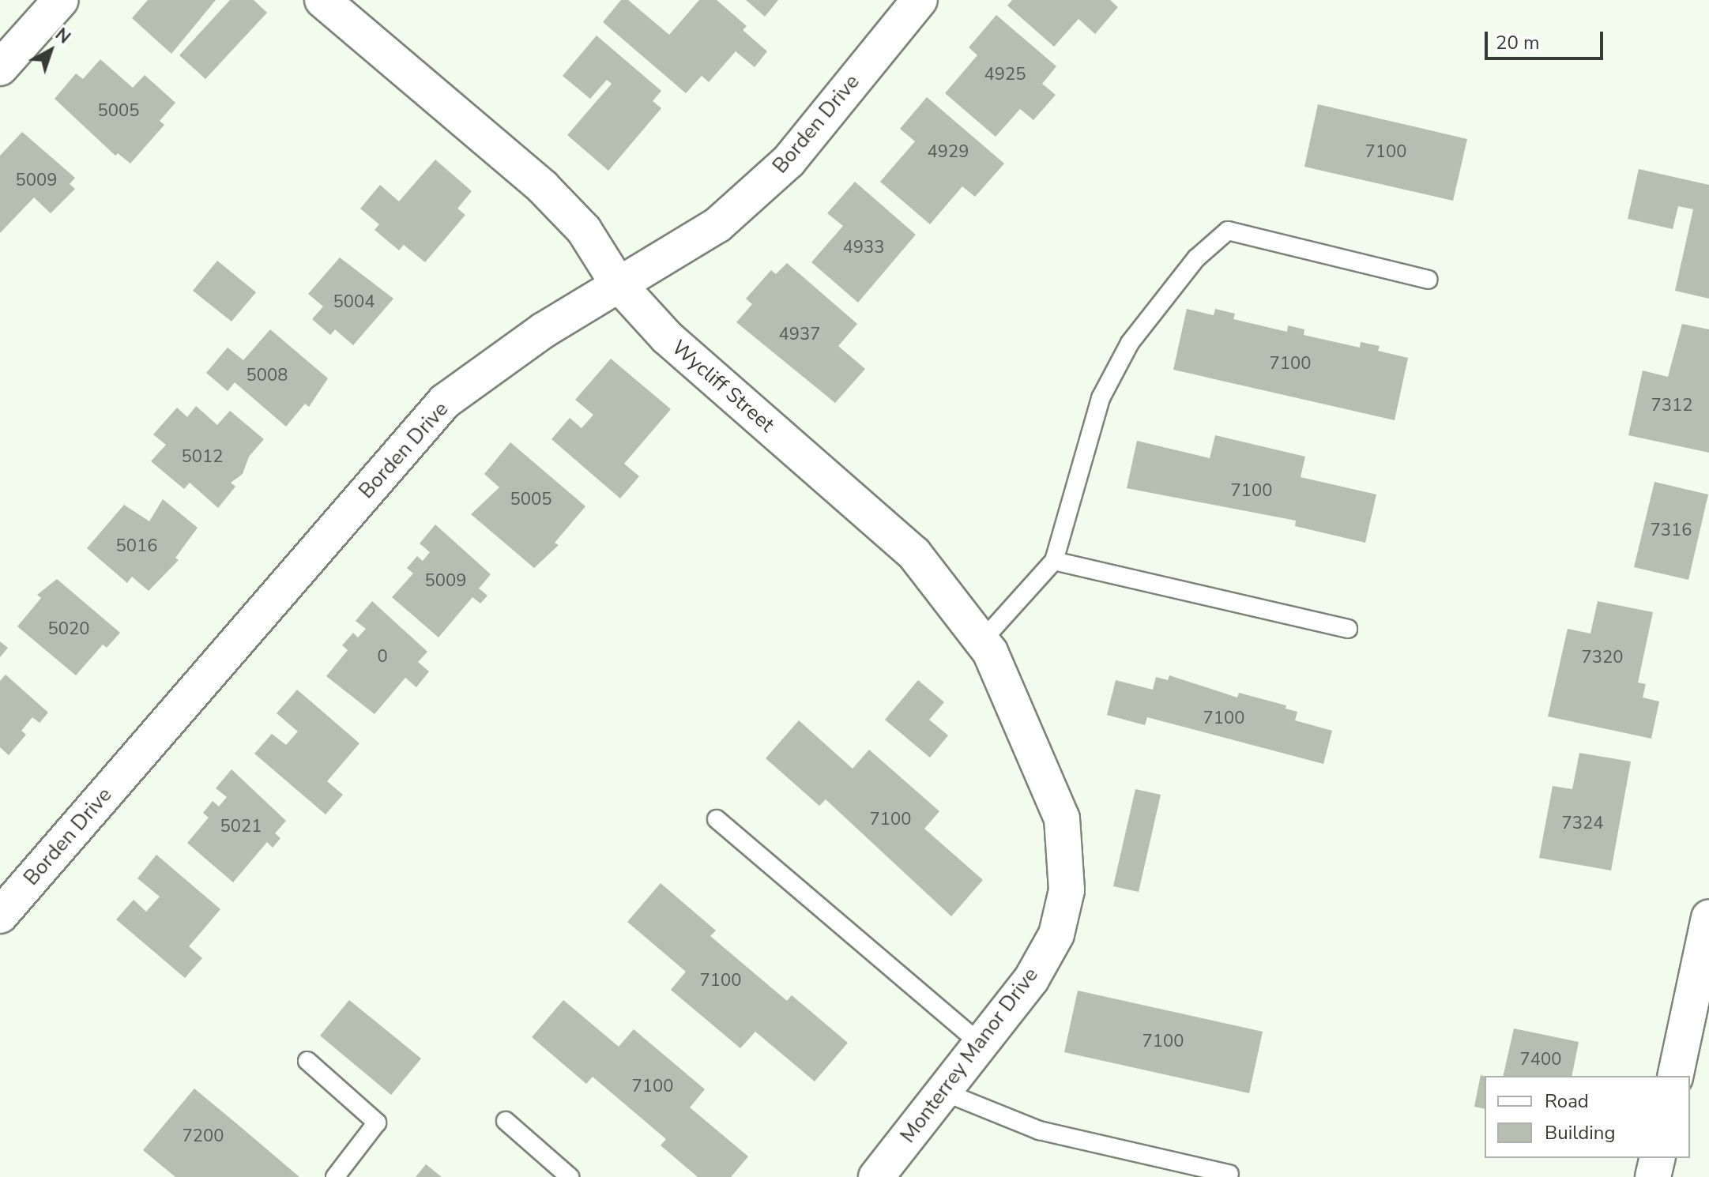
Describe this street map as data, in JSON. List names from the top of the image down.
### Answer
{
  "streets": {
    "street": ["Borden Drive", "Wycliff Street", "Monterrey Manor Drive"]
  },
  "crossings": [
    ["Borden Drive", "Wycliff Street"],
    ["Wycliff Street", "Monterrey Manor Drive"]
  ],
  "house_numbers": [
    "4925",
    "5005",
    "4929",
    "7100",
    "5009",
    "4933",
    "5004",
    "4937",
    "7100",
    "5008",
    "7312",
    "5012",
    "7100",
    "5005",
    "7316",
    "5016",
    "5009",
    "5020",
    "0",
    "7320",
    "7100",
    "7100",
    "7324",
    "5021",
    "7100",
    "7100",
    "7400",
    "7100",
    "7200"
  ],
  "legend": ["Road", "Building"],
  "scale_bar": "20 m",
  "north": "top right"
}
